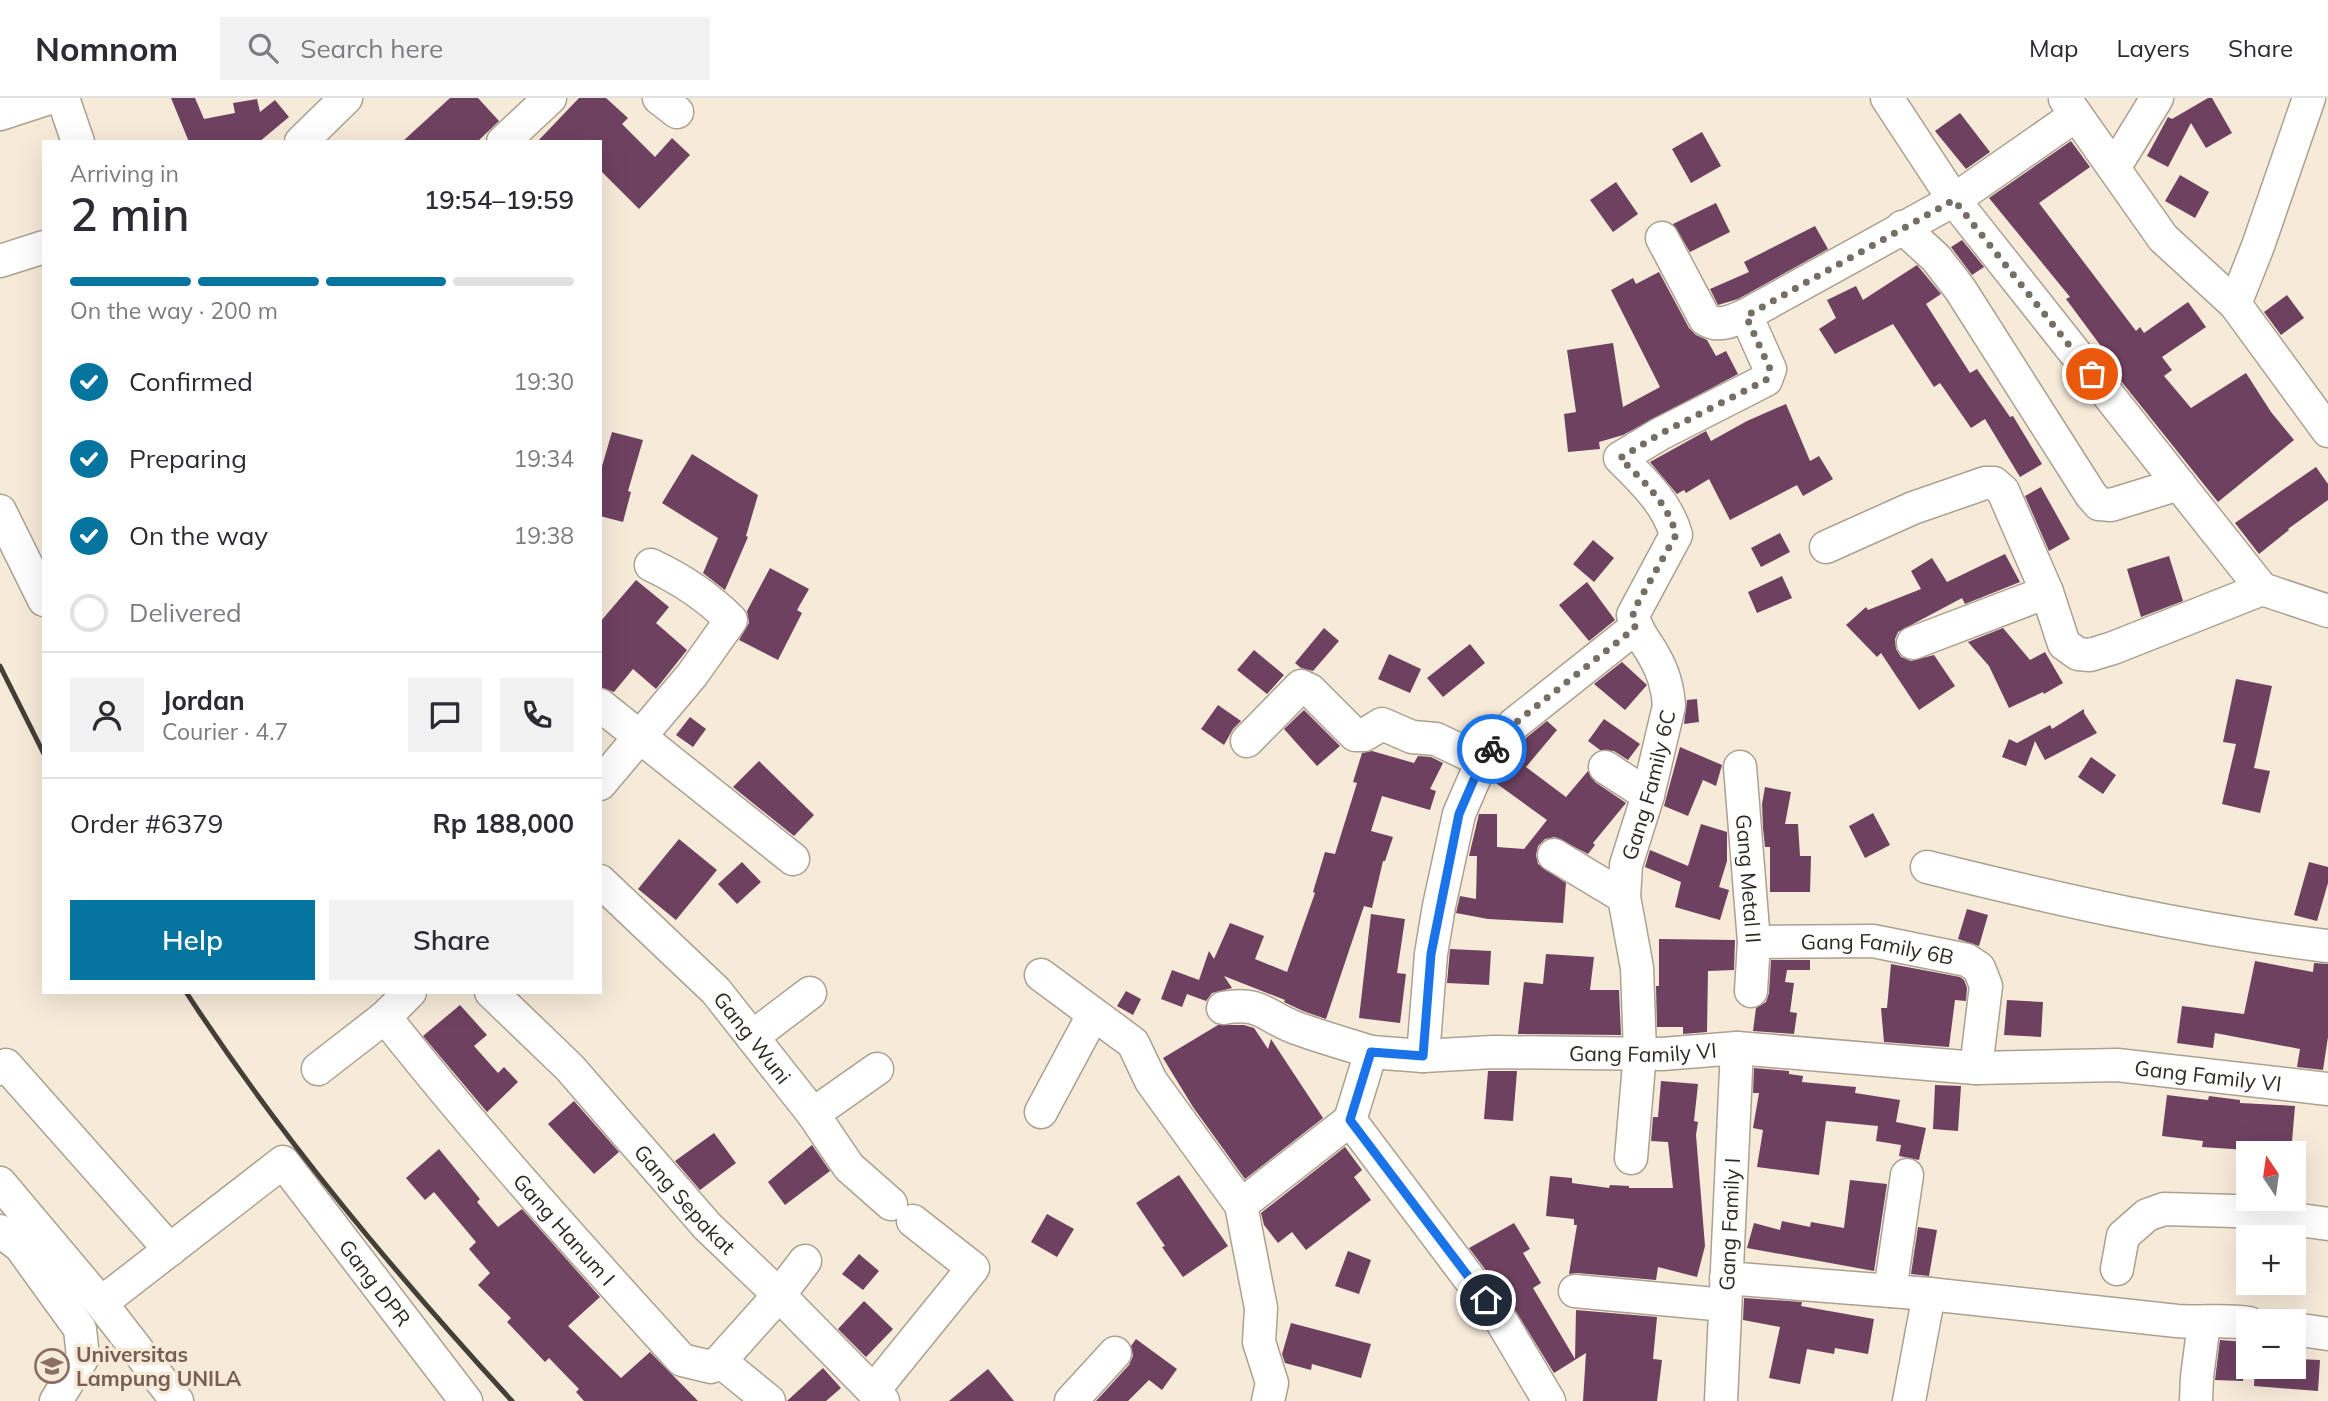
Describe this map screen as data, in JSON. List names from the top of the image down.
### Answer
{
  "streets": {
    "street": [
      "Gang Family 6C",
      "Gang Metal II",
      "Gang Family 6B",
      "Gang Wuni",
      "Gang Family VI",
      "Gang Sepakat",
      "Gang Family I",
      "Gang Hanum I",
      "Gang DPR"
    ]
  },
  "crossings": [
    ["Gang Family 6C", "Gang Family VI"],
    ["Gang Metal II", "Gang Family 6B"],
    ["Gang Family 6B", "Gang Family VI"],
    ["Gang Wuni", "Gang Sepakat"],
    ["Gang Family VI", "Gang Family I"]
  ],
  "places": {
    "school or university": ["Universitas Lampung UNILA"]
  },
  "north": "top",
  "page": {
    "header": "Nomnom",
    "search": "Search here",
    "nav": ["Map", "Layers", "Share"],
    "heading": ["2 min", "Arriving in", "19:54–19:59"],
    "panel": [
      "Jordan",
      "Courier · 4.7",
      "Order #6379",
      "Rp 188,000"
    ],
    "bar": "On the way · 200 m",
    "list": [
      ["Confirmed", "19:30"],
      ["Preparing", "19:34"],
      ["On the way", "19:38"],
      "Delivered"
    ],
    "buttons": ["Help", "Share"],
    "map_buttons": ["+", "−"]
  }
}
